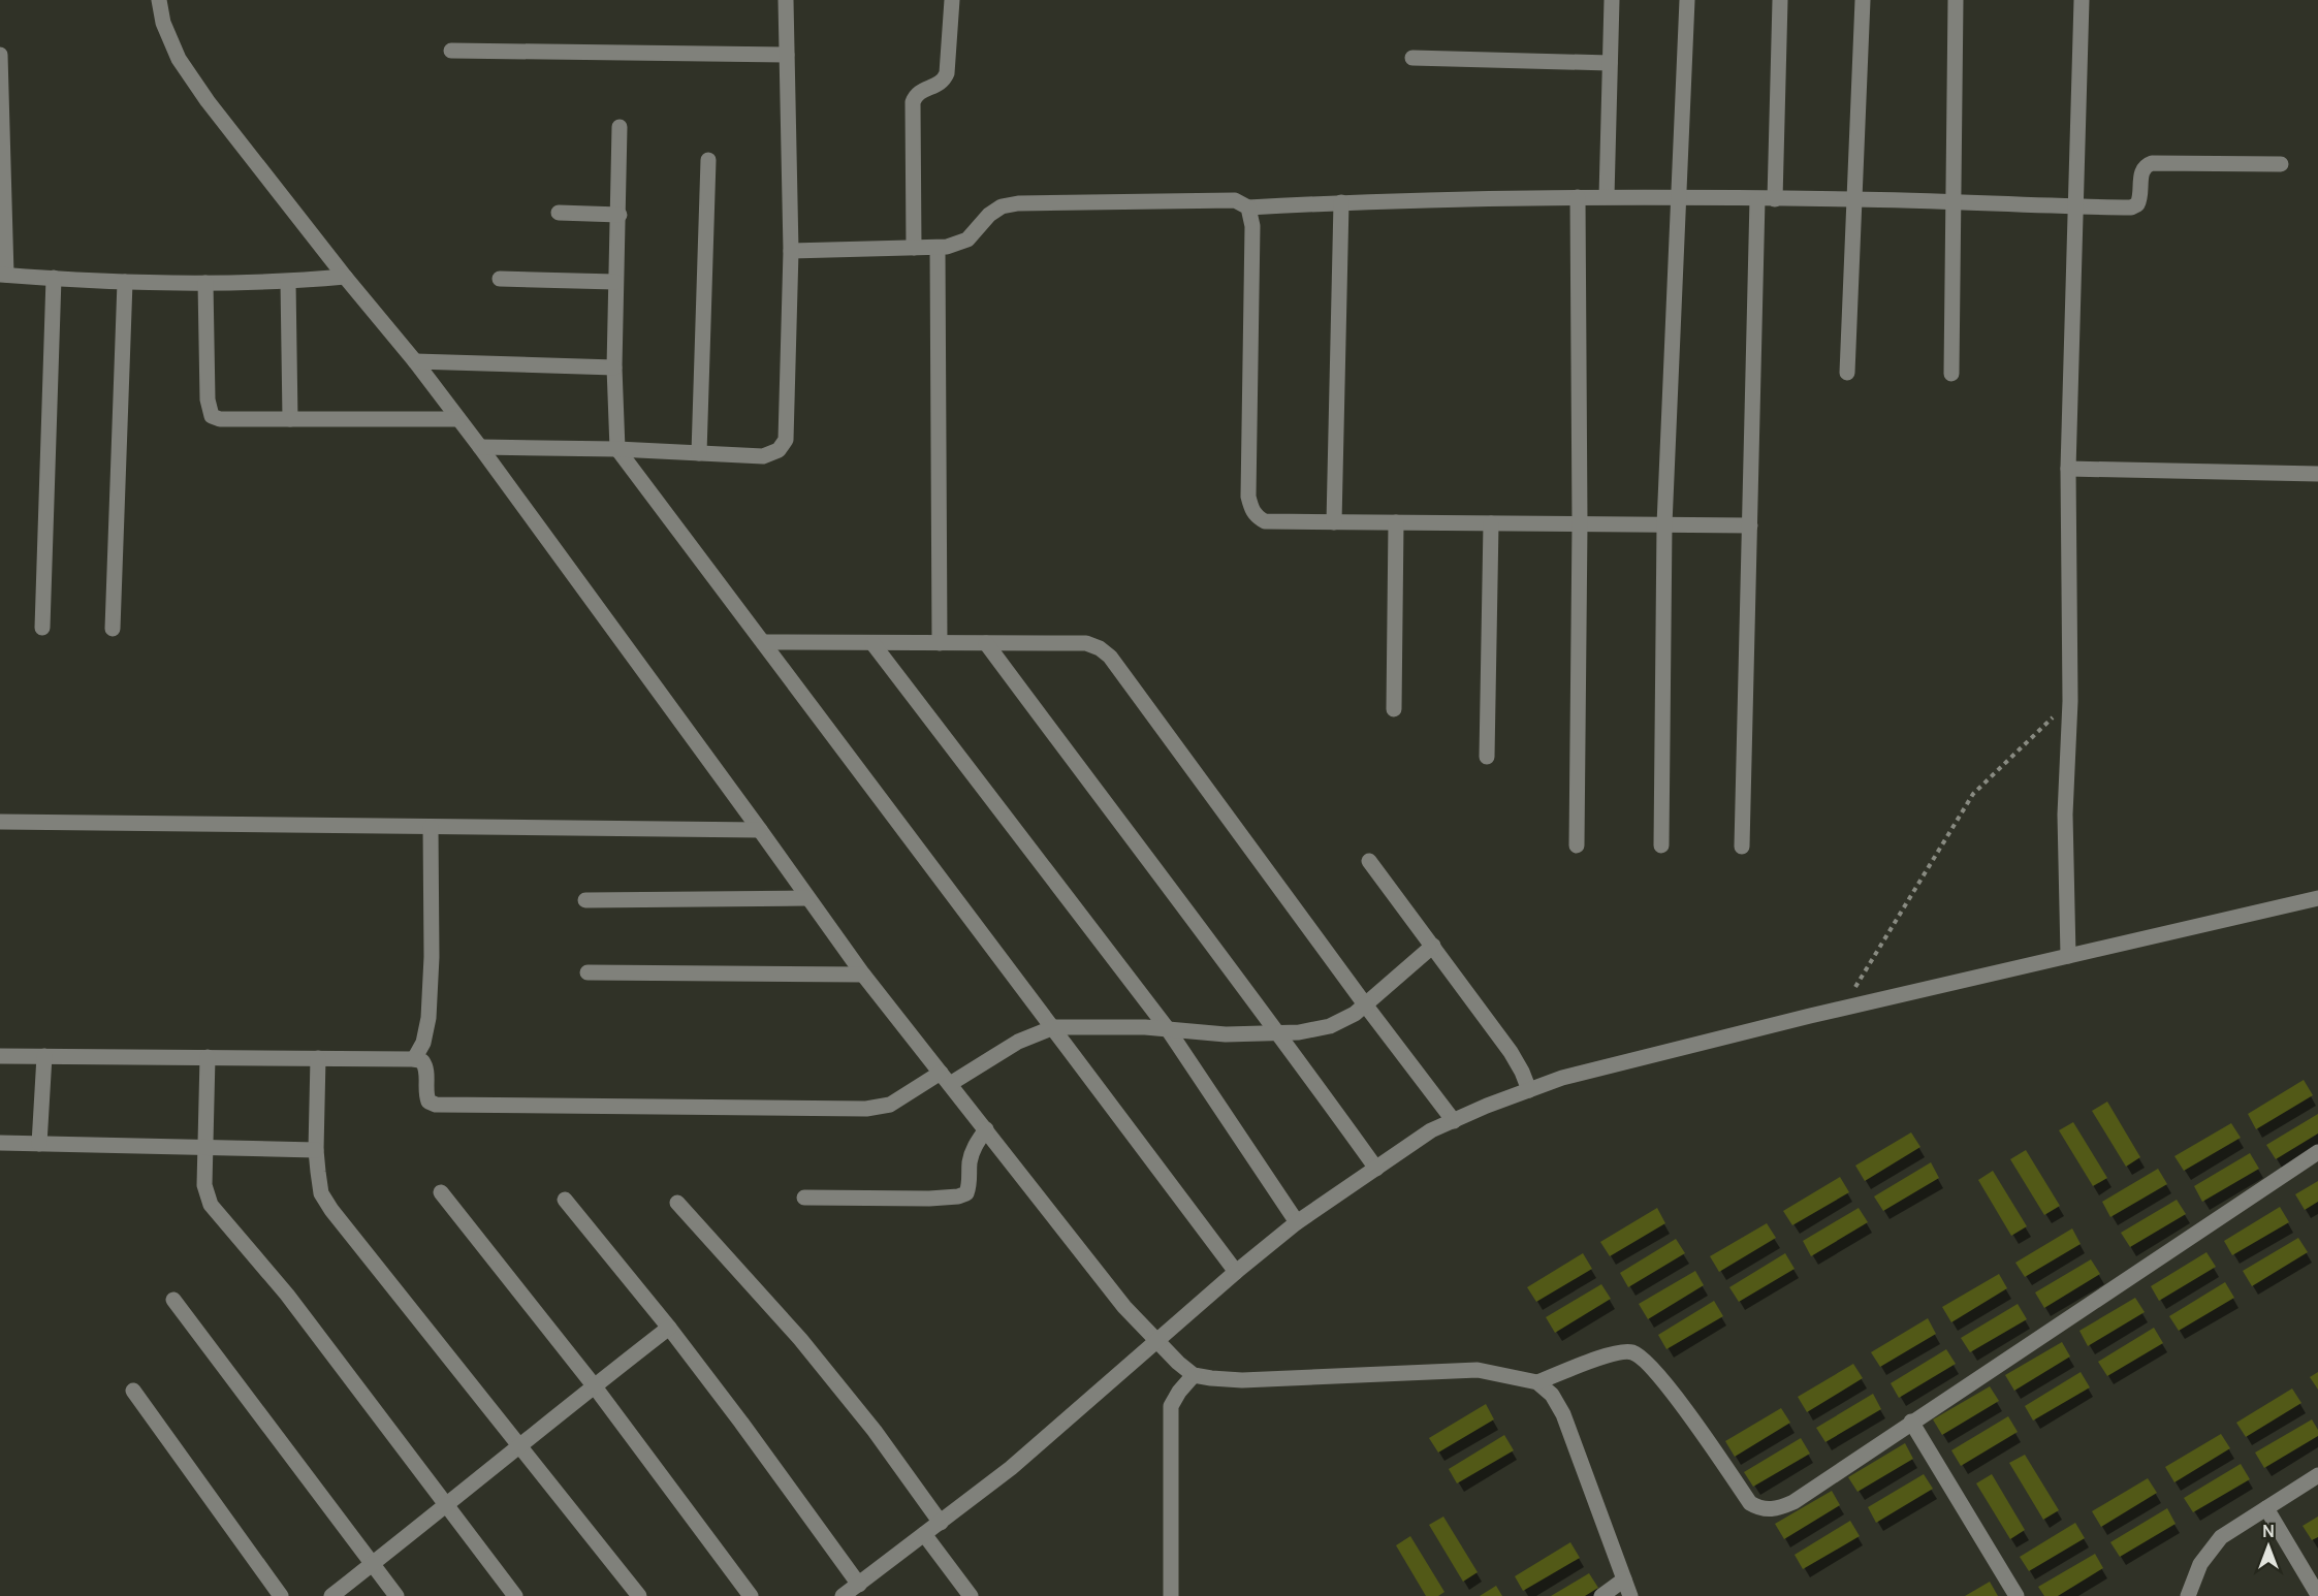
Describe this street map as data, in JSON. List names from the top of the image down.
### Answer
{
  "north": "top"
}
